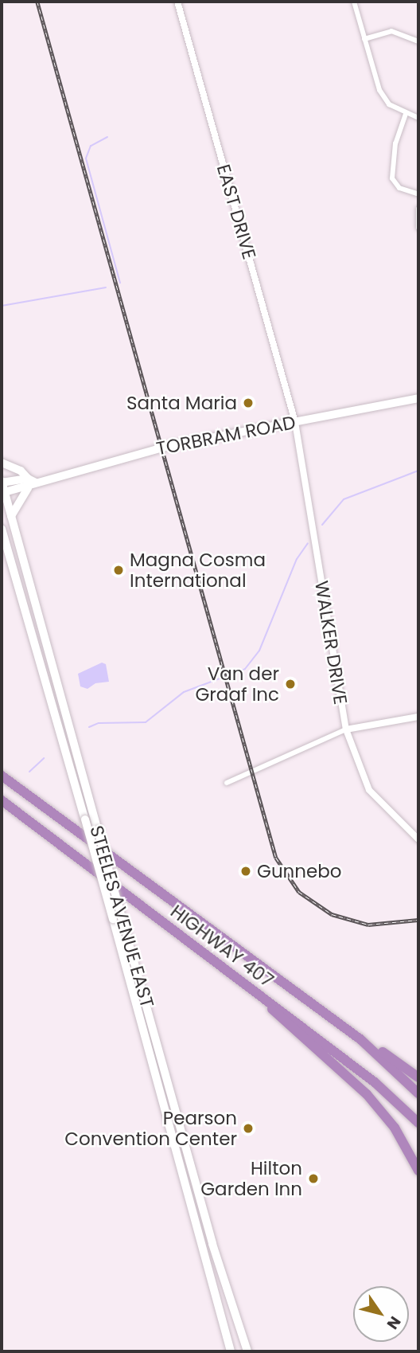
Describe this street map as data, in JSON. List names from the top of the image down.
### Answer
{
  "streets": {
    "highway": ["HIGHWAY 407"],
    "main road": ["TORBRAM ROAD", "STEELES AVENUE EAST"],
    "street": ["EAST DRIVE", "WALKER DRIVE"]
  },
  "crossings": [
    ["EAST DRIVE", "TORBRAM ROAD"],
    ["EAST DRIVE", "WALKER DRIVE"],
    ["TORBRAM ROAD", "WALKER DRIVE"],
    ["TORBRAM ROAD", "STEELES AVENUE EAST"]
  ],
  "places": [
    "Santa Maria",
    "Magna Cosma International",
    "Van der Graaf Inc",
    "Gunnebo",
    "Pearson Convention Center",
    "Hilton Garden Inn"
  ],
  "north": "bottom right"
}
